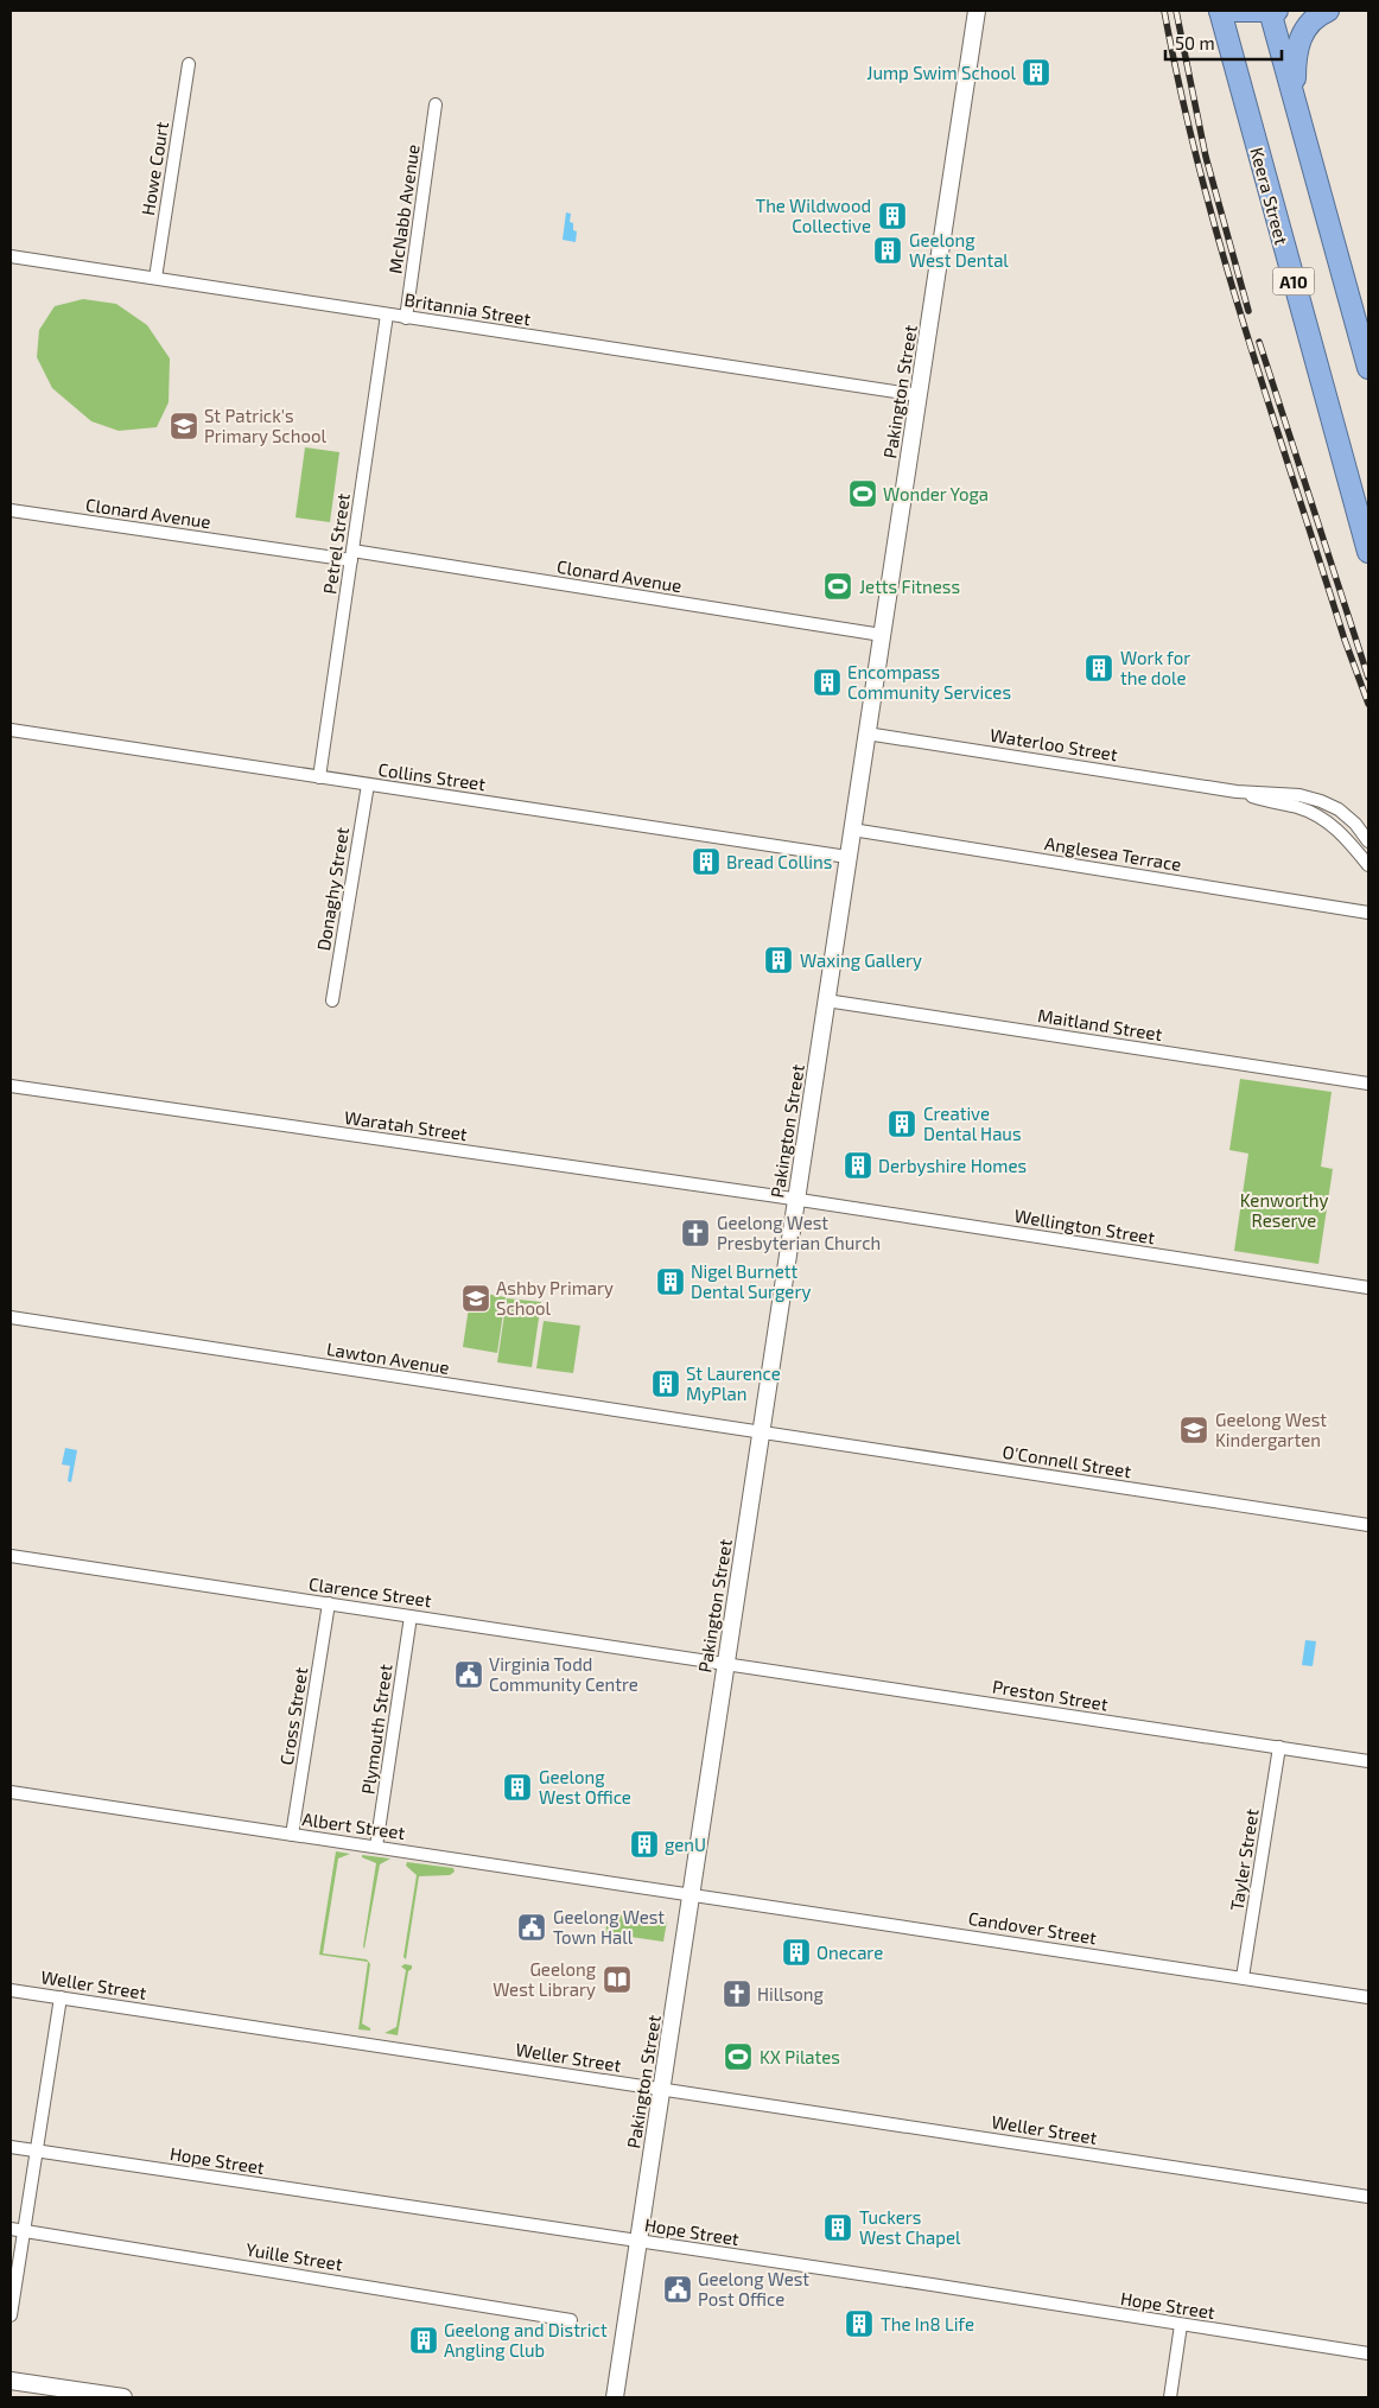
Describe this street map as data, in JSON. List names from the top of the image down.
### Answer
{
  "streets": {
    "highway": ["Keera Street", "A10"],
    "street": [
      "Howe Court",
      "McNabb Avenue",
      "Britannia Street",
      "Pakington Street",
      "Clonard Avenue",
      "Petrel Street",
      "Waterloo Street",
      "Collins Street",
      "Anglesea Terrace",
      "Donaghy Street",
      "Maitland Street",
      "Waratah Street",
      "Wellington Street",
      "Lawton Avenue",
      "O'Connell Street",
      "Clarence Street",
      "Preston Street",
      "Cross Street",
      "Plymouth Street",
      "Albert Street",
      "Tayler Street",
      "Candover Street",
      "Weller Street",
      "Hope Street",
      "Yuille Street"
    ]
  },
  "crossings": [
    ["Howe Court", "Britannia Street"],
    ["McNabb Avenue", "Britannia Street"],
    ["Britannia Street", "Pakington Street"],
    ["Britannia Street", "Petrel Street"],
    ["Pakington Street", "Clonard Avenue"],
    ["Pakington Street", "Waterloo Street"],
    ["Pakington Street", "Collins Street"],
    ["Pakington Street", "Anglesea Terrace"],
    ["Pakington Street", "Maitland Street"],
    ["Pakington Street", "Waratah Street"],
    ["Pakington Street", "Wellington Street"],
    ["Pakington Street", "Lawton Avenue"],
    ["Pakington Street", "O'Connell Street"],
    ["Pakington Street", "Clarence Street"],
    ["Pakington Street", "Preston Street"],
    ["Pakington Street", "Albert Street"],
    ["Pakington Street", "Candover Street"],
    ["Pakington Street", "Weller Street"],
    ["Pakington Street", "Hope Street"],
    ["Clonard Avenue", "Petrel Street"],
    ["Petrel Street", "Collins Street"],
    ["Collins Street", "Donaghy Street"],
    ["Waratah Street", "Wellington Street"],
    ["Lawton Avenue", "O'Connell Street"],
    ["Clarence Street", "Preston Street"],
    ["Clarence Street", "Cross Street"],
    ["Clarence Street", "Plymouth Street"],
    ["Preston Street", "Tayler Street"],
    ["Cross Street", "Albert Street"],
    ["Plymouth Street", "Albert Street"],
    ["Albert Street", "Candover Street"],
    ["Tayler Street", "Candover Street"]
  ],
  "parks": ["Kenworthy Reserve"],
  "places": {
    "building": [
      "Jump Swim School",
      "The Wildwood Collective",
      "Geelong West Dental",
      "Work for the dole",
      "Encompass Community Services",
      "Bread Collins",
      "Waxing Gallery",
      "Creative Dental Haus",
      "Derbyshire Homes",
      "Nigel Burnett Dental Surgery",
      "St Laurence MyPlan",
      "Geelong West Office",
      "genU",
      "Onecare",
      "Tuckers West Chapel",
      "The In8 Life",
      "Geelong and District Angling Club"
    ],
    "school or university": ["St Patrick's Primary School", "Ashby Primary School", "Geelong West Kindergarten"],
    "sports": ["Wonder Yoga", "Jetts Fitness", "KX Pilates"],
    "church": ["Geelong West Presbyterian Church", "Hillsong"],
    "public building": ["Virginia Todd Community Centre", "Geelong West Town Hall", "Geelong West Post Office"],
    "library": ["Geelong West Library"]
  },
  "scale_bar": "50 m"
}
